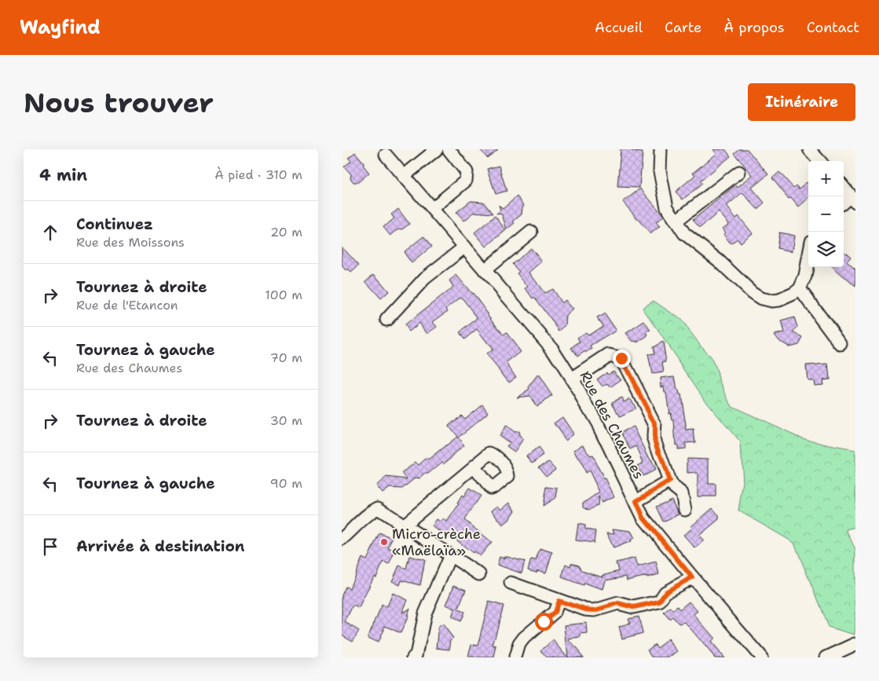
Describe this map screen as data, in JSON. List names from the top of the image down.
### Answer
{
  "streets": {
    "street": ["Rue des Chaumes"]
  },
  "places": ["Micro-crèche «Maëlaïa»"],
  "page": {
    "header": "Wayfind",
    "nav": [
      "Accueil",
      "Carte",
      "À propos",
      "Contact"
    ],
    "buttons": "Itinéraire",
    "title": "Nous trouver",
    "heading": ["4 min", "À pied · 310 m"],
    "map_buttons": ["+", "−"],
    "list": [
      ["Continuez", "Rue des Moissons", "20 m"],
      ["Tournez à droite", "Rue de l'Etancon", "100 m"],
      ["Tournez à gauche", "Rue des Chaumes", "70 m"],
      ["Tournez à droite", "30 m"],
      ["Tournez à gauche", "90 m"],
      "Arrivée à destination"
    ]
  }
}
